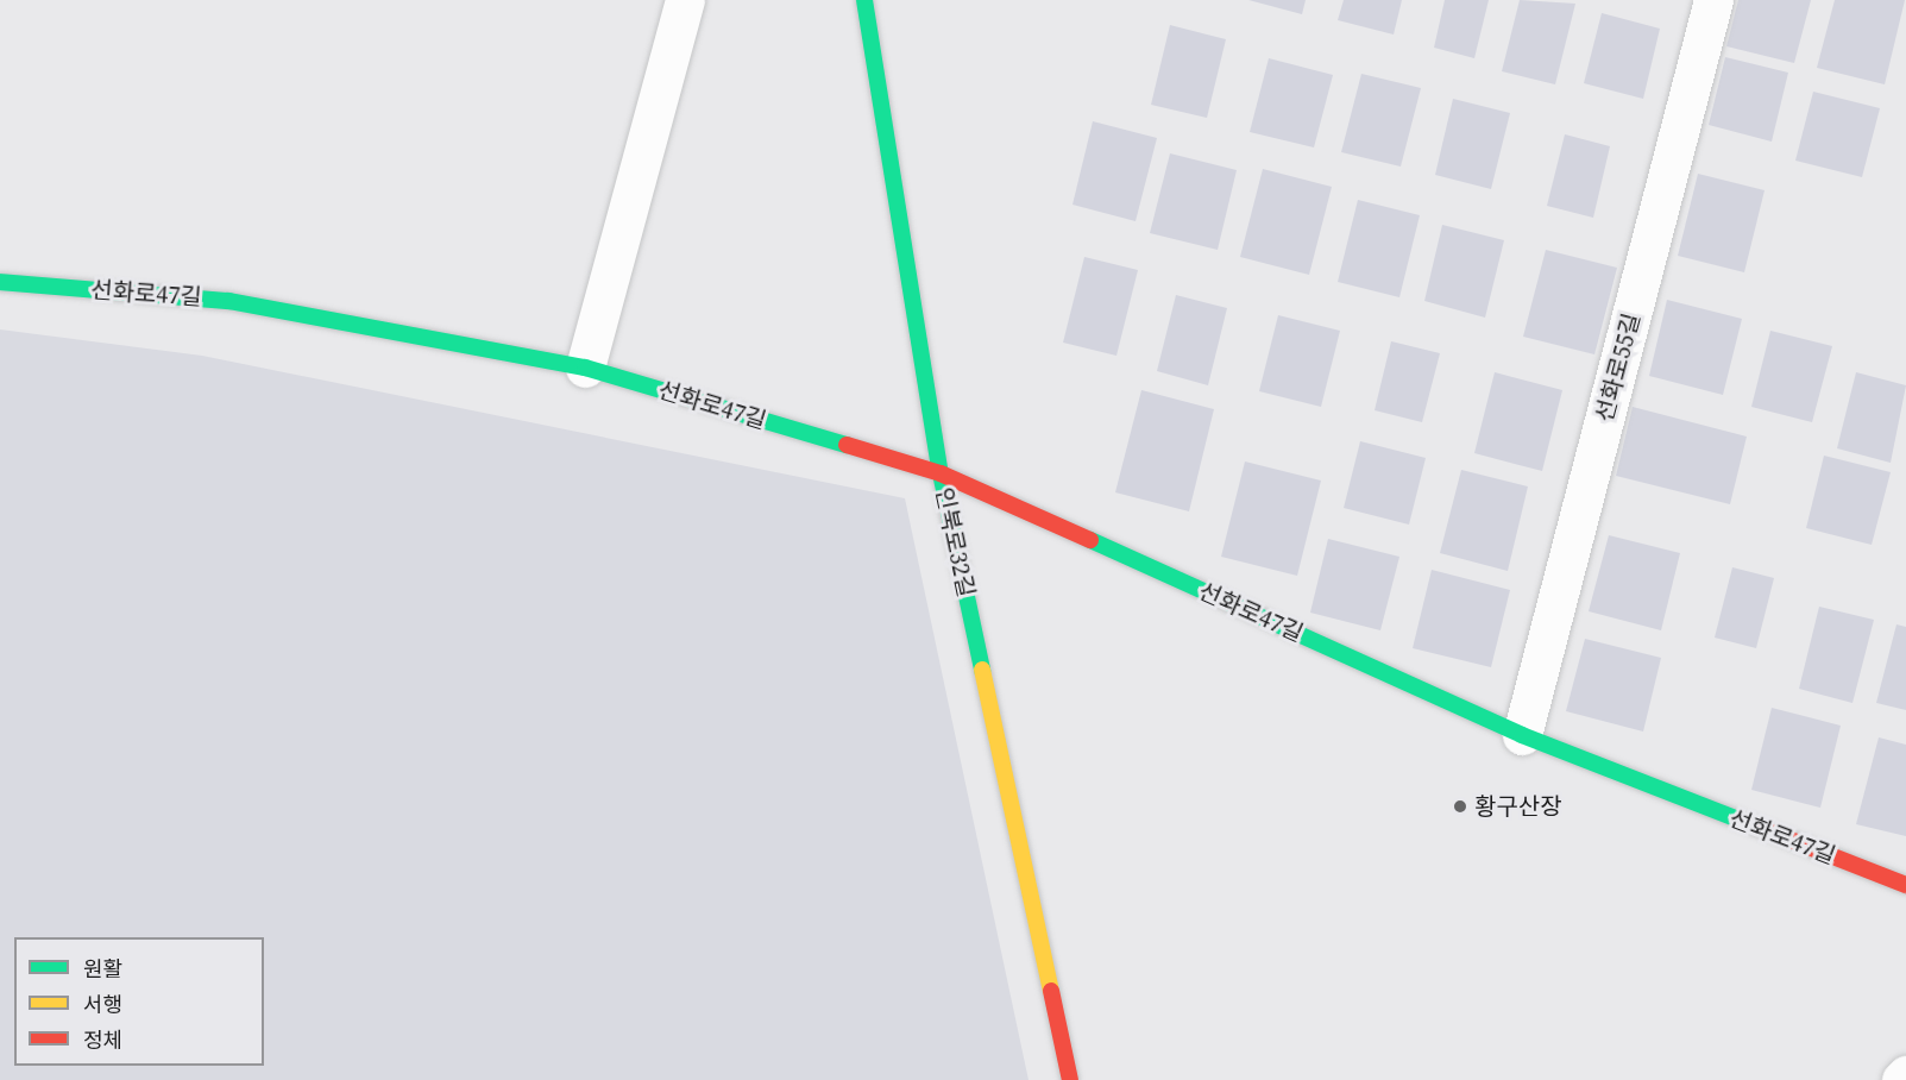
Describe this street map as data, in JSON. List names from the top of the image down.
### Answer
{
  "streets": {
    "street": ["선화로47길", "선화로55길", "인북로32길"]
  },
  "crossings": [
    ["선화로47길", "선화로55길"],
    ["선화로47길", "인북로32길"]
  ],
  "places": ["황구산장"],
  "legend": ["원활", "서행", "정체"]
}
